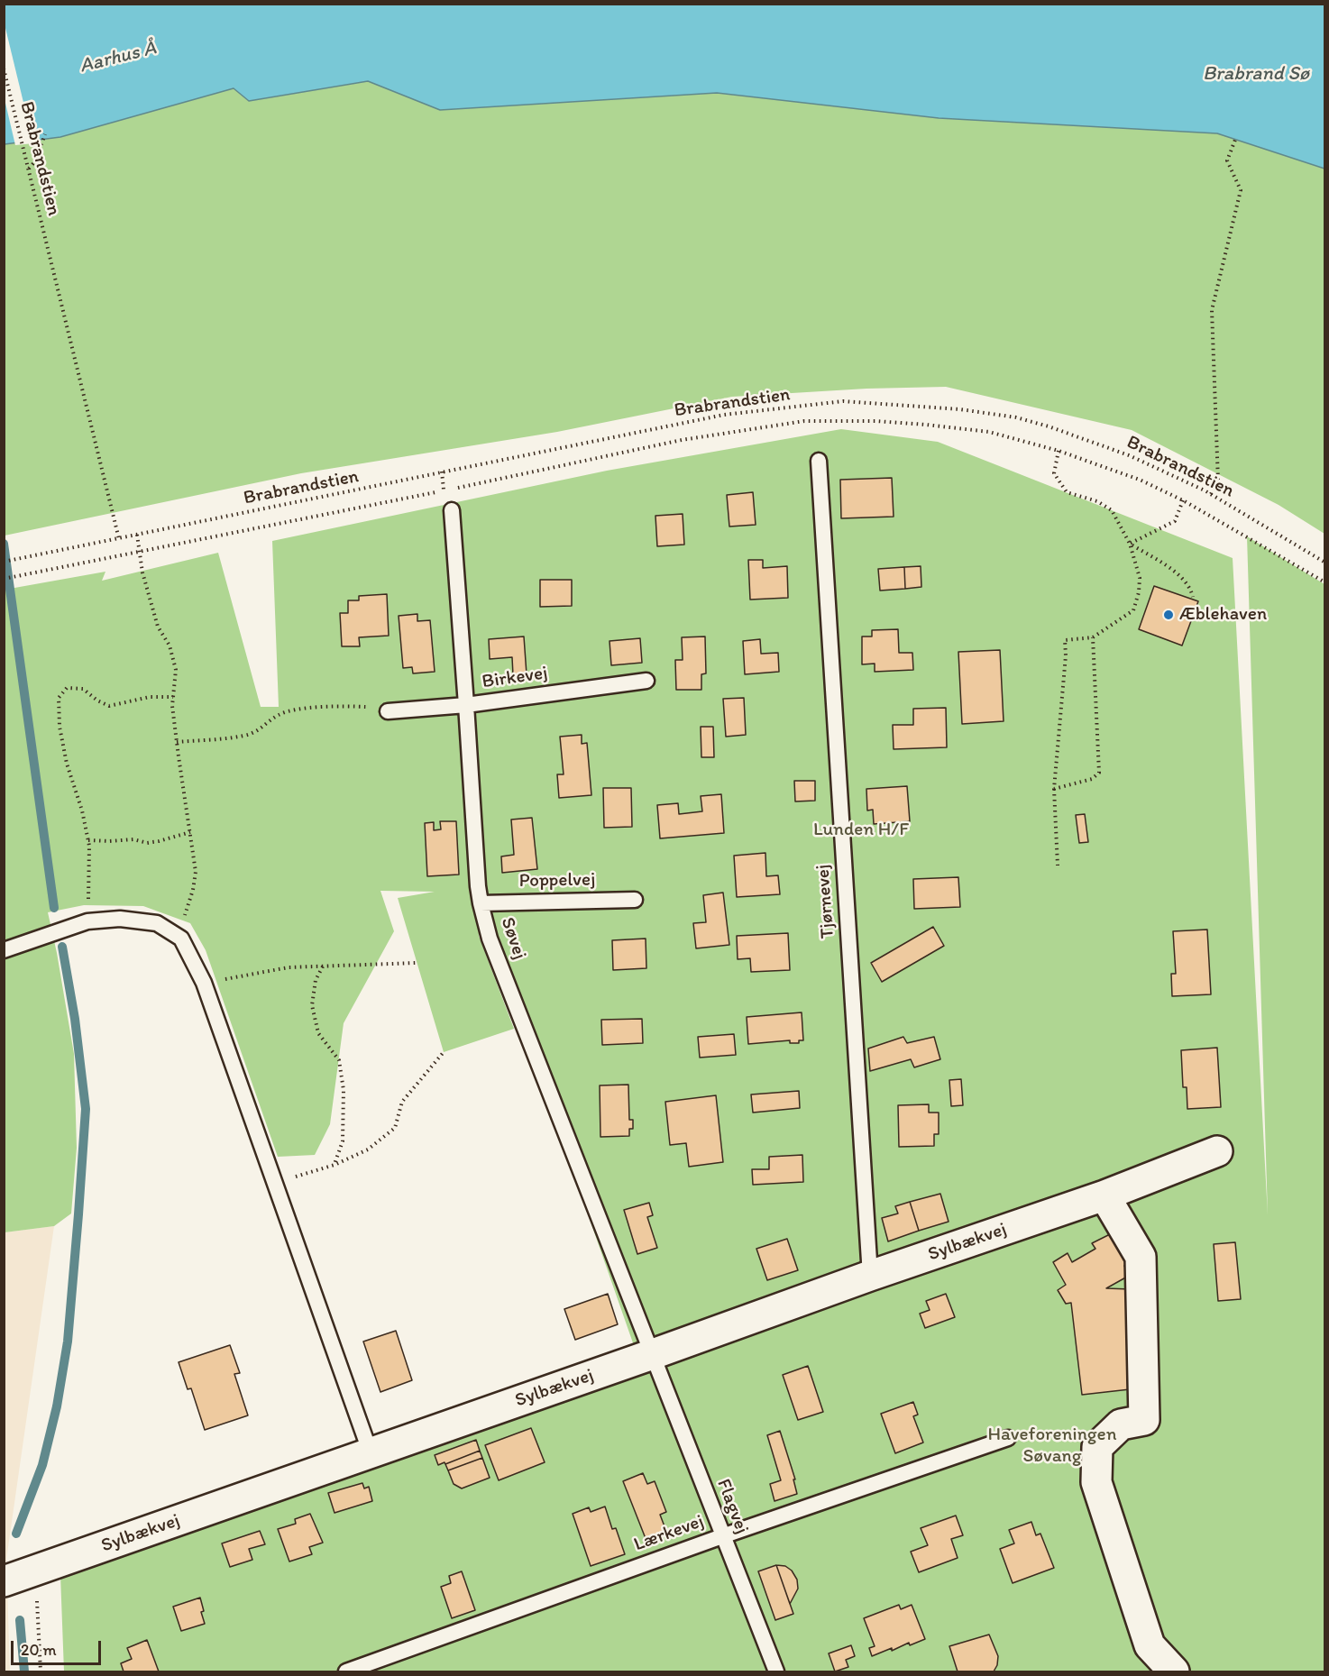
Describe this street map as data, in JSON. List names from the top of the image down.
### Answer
{
  "streets": {
    "street": ["Sylbækvej"],
    "lane": [
      "Birkevej",
      "Poppelvej",
      "Tjørnevej",
      "Søvej",
      "Flagvej",
      "Lærkevej"
    ],
    "path": ["Brabrandstien"]
  },
  "crossings": [
    ["Birkevej", "Søvej"],
    ["Poppelvej", "Søvej"],
    ["Tjørnevej", "Sylbækvej"],
    ["Søvej", "Sylbækvej"],
    ["Søvej", "Flagvej"],
    ["Sylbækvej", "Flagvej"],
    ["Flagvej", "Lærkevej"]
  ],
  "water": ["Aarhus Å", "Brabrand Sø"],
  "parks": ["Lunden H/F", "Haveforeningen Søvang"],
  "places": ["Æblehaven"],
  "scale_bar": "20 m"
}
